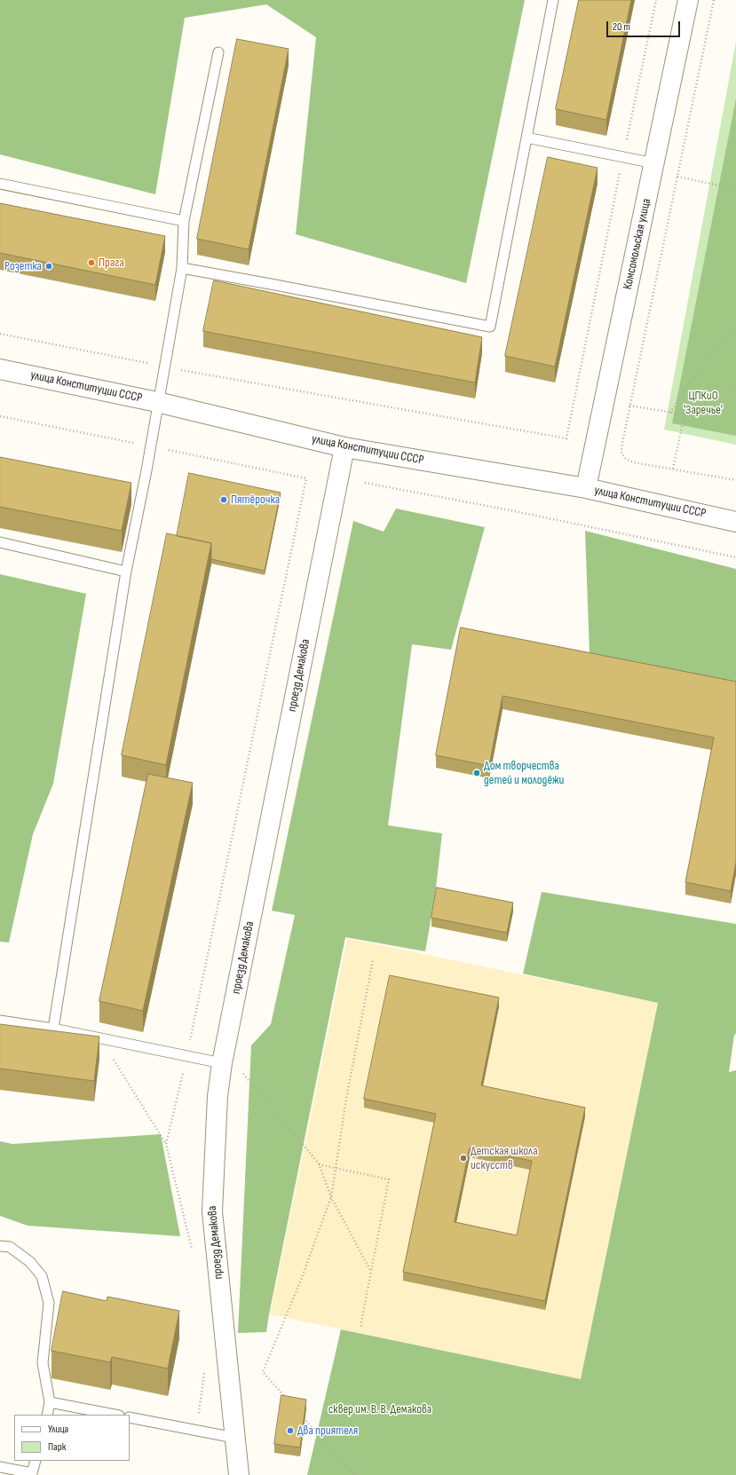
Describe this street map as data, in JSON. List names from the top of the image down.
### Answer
{
  "streets": {
    "street": ["Комсомольская улица", "улица Конституции СССР", "проезд Демакова"]
  },
  "crossings": [
    ["Комсомольская улица", "улица Конституции СССР"],
    ["улица Конституции СССР", "проезд Демакова"]
  ],
  "parks": ["ЦПКиО 'Заречье'", "сквер им. В. В. Демакова"],
  "places": [
    "Прага",
    "Розетка",
    "Пятёрочка",
    "Дом творчества детей и молодёжи",
    "Детская школа искусств",
    "Два приятеля"
  ],
  "legend": ["Улица", "Парк"],
  "scale_bar": "20 m"
}
